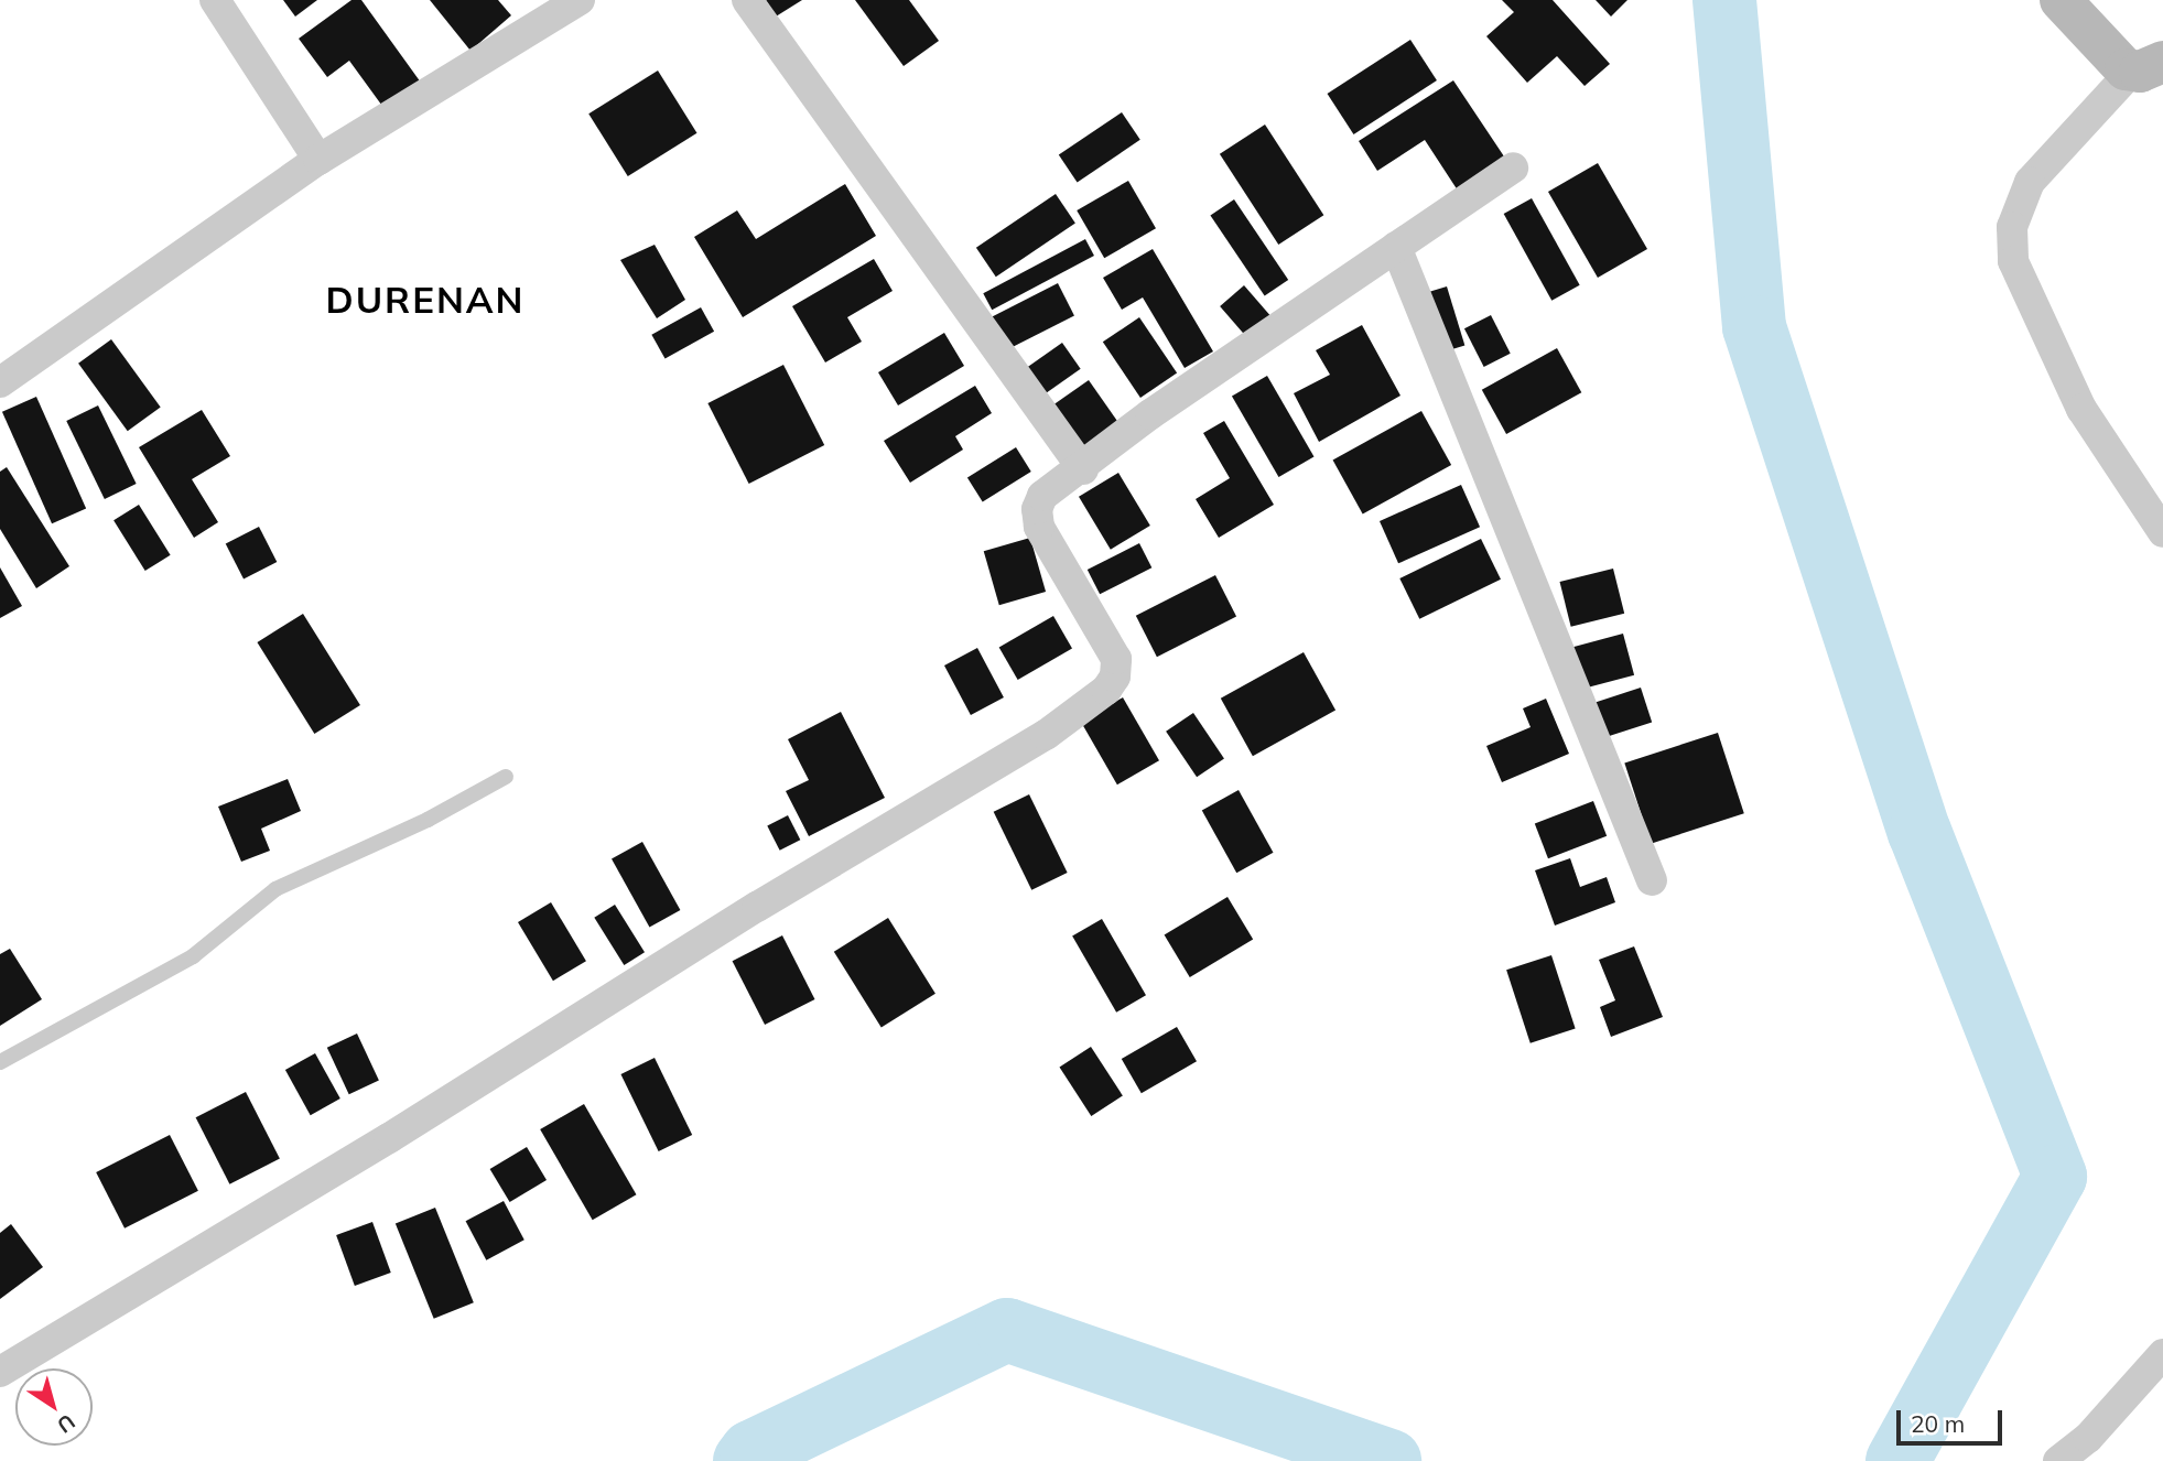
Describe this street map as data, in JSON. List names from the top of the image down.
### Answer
{
  "districts": ["DURENAN"],
  "scale_bar": "20 m",
  "north": "bottom right"
}
